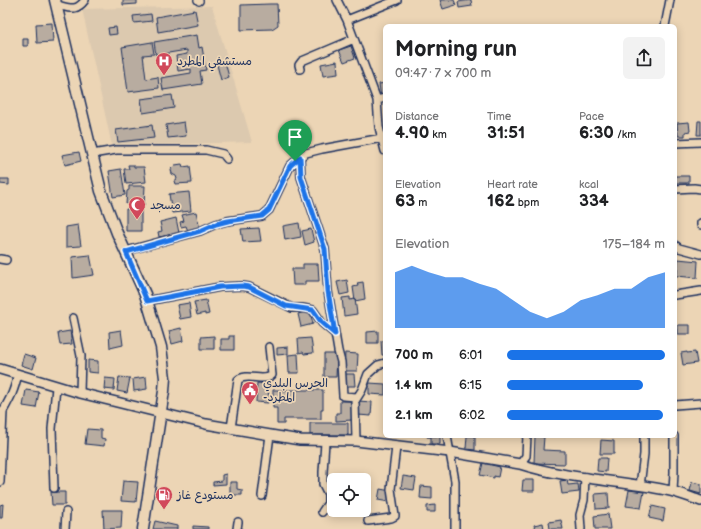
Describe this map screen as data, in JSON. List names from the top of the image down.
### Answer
{
  "places": {
    "hospital": ["مستشفي المطرد"],
    "mosque": ["مسجد"],
    "public building": ["الحرس البلدي -المطرد"],
    "fuel station": ["مستودع غاز"]
  },
  "page": {
    "heading": ["Morning run", "09:47 · 7 × 700 m"],
    "stats": [
      ["Distance", "4.90 km"],
      ["Time", "31:51"],
      ["Pace", "6:30 /km"],
      ["Elevation", "63 m"],
      ["Heart rate", "162 bpm"],
      ["kcal", "334"]
    ],
    "chart": ["Elevation", "175–184 m"],
    "list": [
      {
        "name": "700 m",
        "note": "6:01"
      },
      {
        "name": "1.4 km",
        "note": "6:15"
      },
      {
        "name": "2.1 km",
        "note": "6:02"
      }
    ]
  }
}
